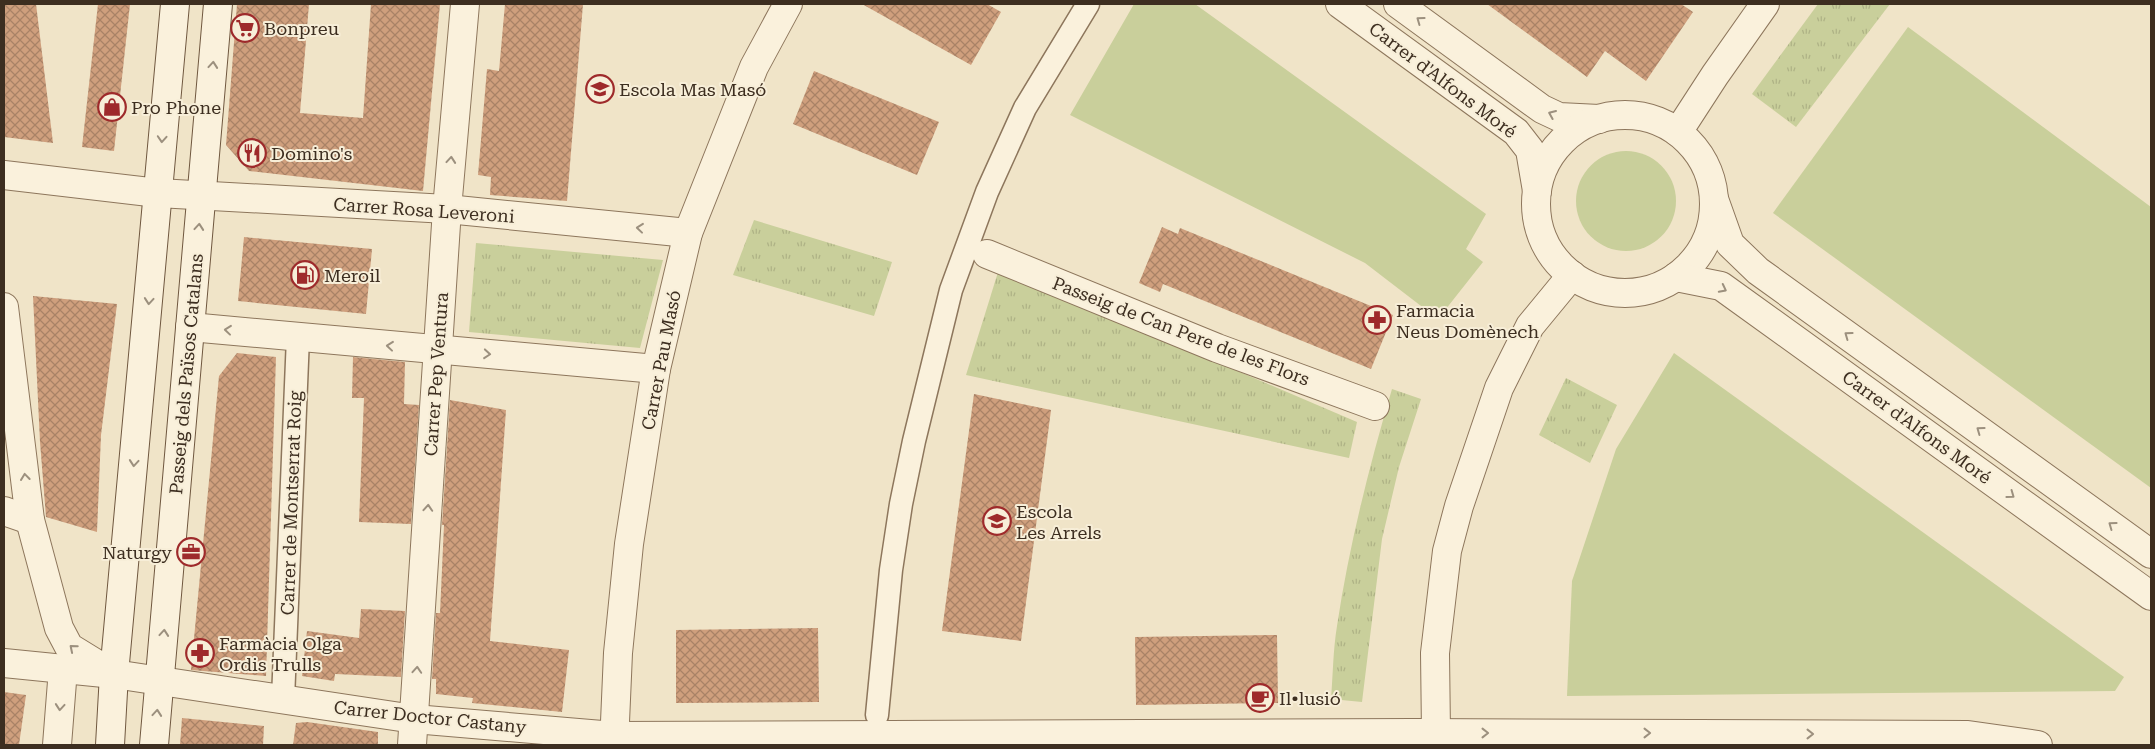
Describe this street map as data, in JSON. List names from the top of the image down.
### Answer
{
  "streets": {
    "street": [
      "Carrer d'Alfons Moré",
      "Carrer Rosa Leveroni",
      "Passeig de Can Pere de les Flors",
      "Carrer Pau Masó",
      "Passeig dels Països Catalans",
      "Carrer Pep Ventura",
      "Carrer de Montserrat Roig",
      "Carrer Doctor Castany"
    ]
  },
  "crossings": [
    ["Carrer Rosa Leveroni", "Carrer Pau Masó"],
    ["Carrer Rosa Leveroni", "Passeig dels Països Catalans"],
    ["Carrer Rosa Leveroni", "Carrer Pep Ventura"],
    ["Carrer Pau Masó", "Carrer Doctor Castany"],
    ["Passeig dels Països Catalans", "Carrer Doctor Castany"],
    ["Carrer Pep Ventura", "Carrer Doctor Castany"],
    ["Carrer de Montserrat Roig", "Carrer Doctor Castany"]
  ],
  "one_way": ["Carrer Pep Ventura"],
  "places": {
    "supermarket": ["Bonpreu"],
    "school or university": ["Escola Mas Masó", "Escola Les Arrels"],
    "shop": ["Pro Phone"],
    "restaurant": ["Domino's"],
    "fuel station": ["Meroil"],
    "pharmacy": ["Farmacia Neus Domènech", "Farmàcia Olga Ordis Trulls"],
    "office": ["Naturgy"],
    "cafe": ["Il•lusió"]
  }
}
